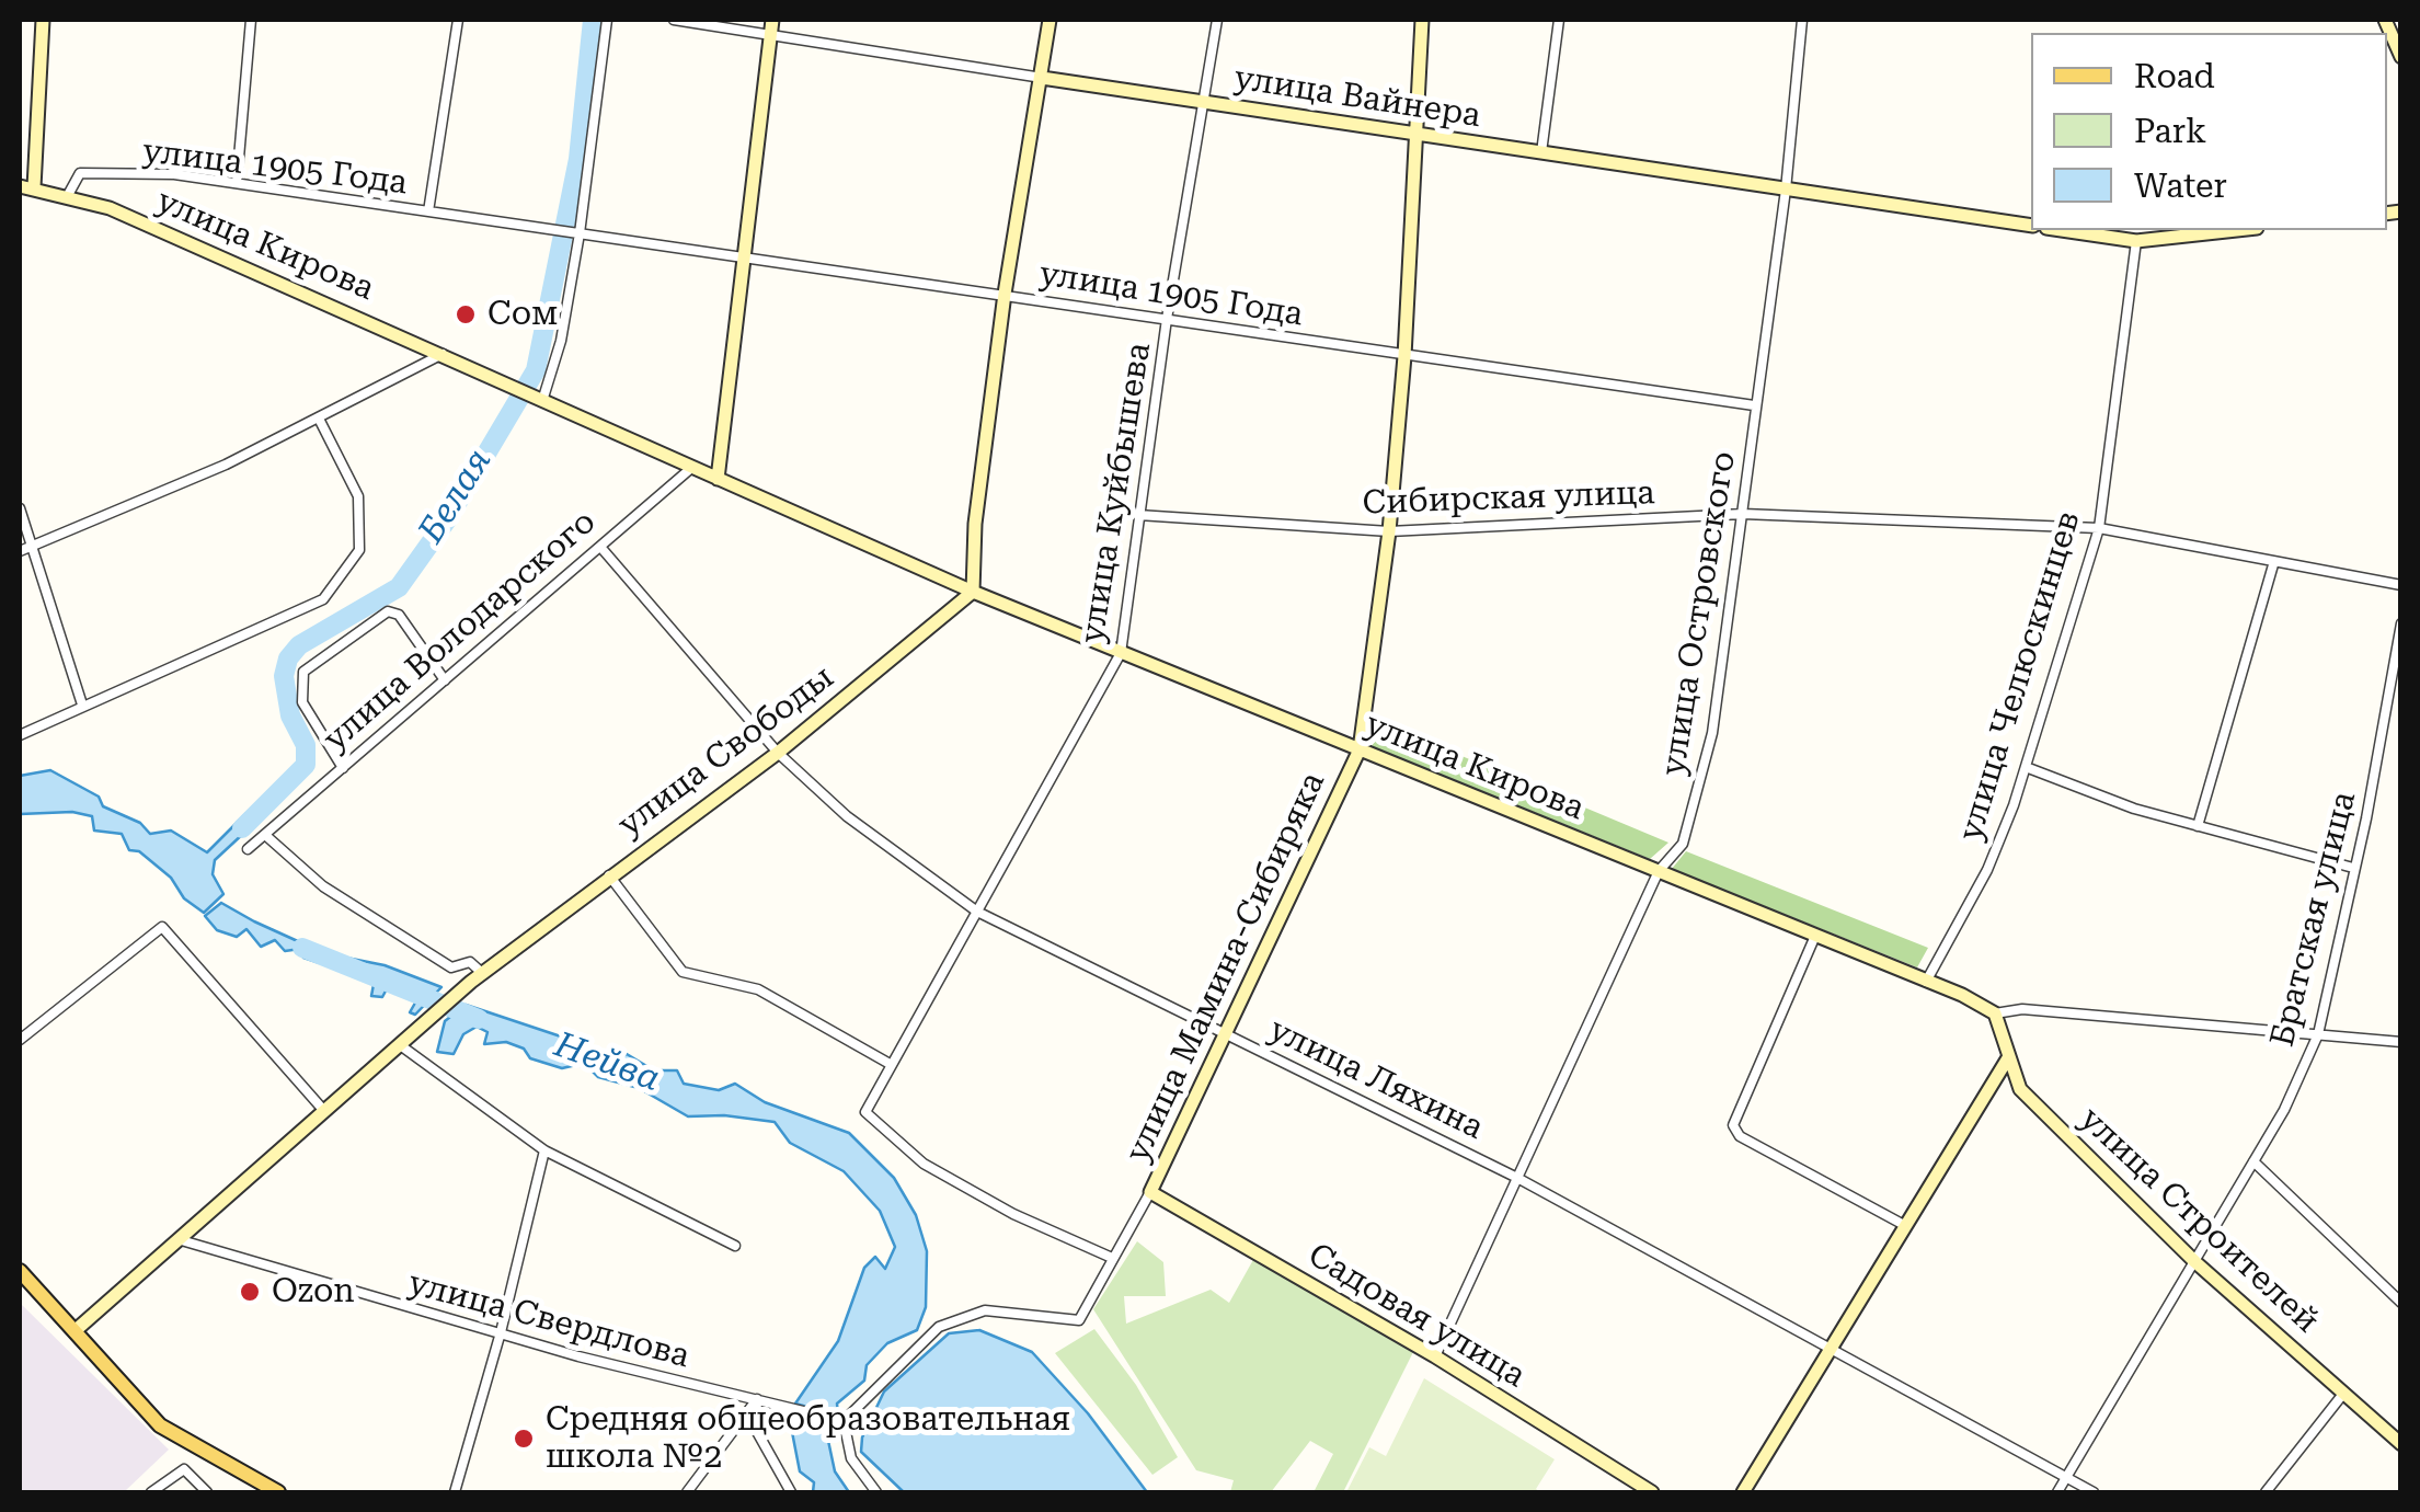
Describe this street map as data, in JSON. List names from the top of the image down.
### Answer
{
  "streets": {
    "main road": [
      "улица Вайнера",
      "улица Кирова",
      "улица Свободы",
      "улица Мамина-Сибиряка",
      "улица Строителей",
      "Садовая улица"
    ],
    "street": [
      "улица 1905 Года",
      "улица Куйбышева",
      "Сибирская улица",
      "улица Островского",
      "улица Володарского",
      "улица Челюскинцев",
      "Братская улица",
      "улица Ляхина",
      "улица Свердлова"
    ]
  },
  "crossings": [
    ["улица Вайнера", "улица Куйбышева"],
    ["улица Вайнера", "улица Островского"],
    ["улица Вайнера", "улица Мамина-Сибиряка"],
    ["улица 1905 Года", "улица Кирова"],
    ["улица 1905 Года", "улица Куйбышева"],
    ["улица 1905 Года", "улица Островского"],
    ["улица 1905 Года", "улица Мамина-Сибиряка"],
    ["улица Кирова", "улица Куйбышева"],
    ["улица Кирова", "улица Островского"],
    ["улица Кирова", "улица Володарского"],
    ["улица Кирова", "улица Челюскинцев"],
    ["улица Кирова", "улица Свободы"],
    ["улица Кирова", "Братская улица"],
    ["улица Кирова", "улица Мамина-Сибиряка"],
    ["улица Кирова", "улица Строителей"],
    ["улица Куйбышева", "Сибирская улица"],
    ["улица Куйбышева", "улица Мамина-Сибиряка"],
    ["улица Куйбышева", "улица Ляхина"],
    ["Сибирская улица", "улица Островского"],
    ["Сибирская улица", "улица Челюскинцев"],
    ["Сибирская улица", "улица Мамина-Сибиряка"],
    ["улица Островского", "улица Ляхина"],
    ["улица Островского", "Садовая улица"],
    ["улица Володарского", "улица Ляхина"],
    ["улица Свободы", "улица Ляхина"],
    ["улица Свободы", "улица Свердлова"],
    ["Братская улица", "улица Ляхина"],
    ["Братская улица", "улица Строителей"],
    ["улица Мамина-Сибиряка", "улица Ляхина"],
    ["улица Мамина-Сибиряка", "Садовая улица"],
    ["улица Мамина-Сибиряка", "улица Свердлова"]
  ],
  "water": ["Белая", "Нейва"],
  "places": ["Сом", "Ozon", "Средняя общеобразовательная школа №2"],
  "legend": ["Road", "Park", "Water"]
}
